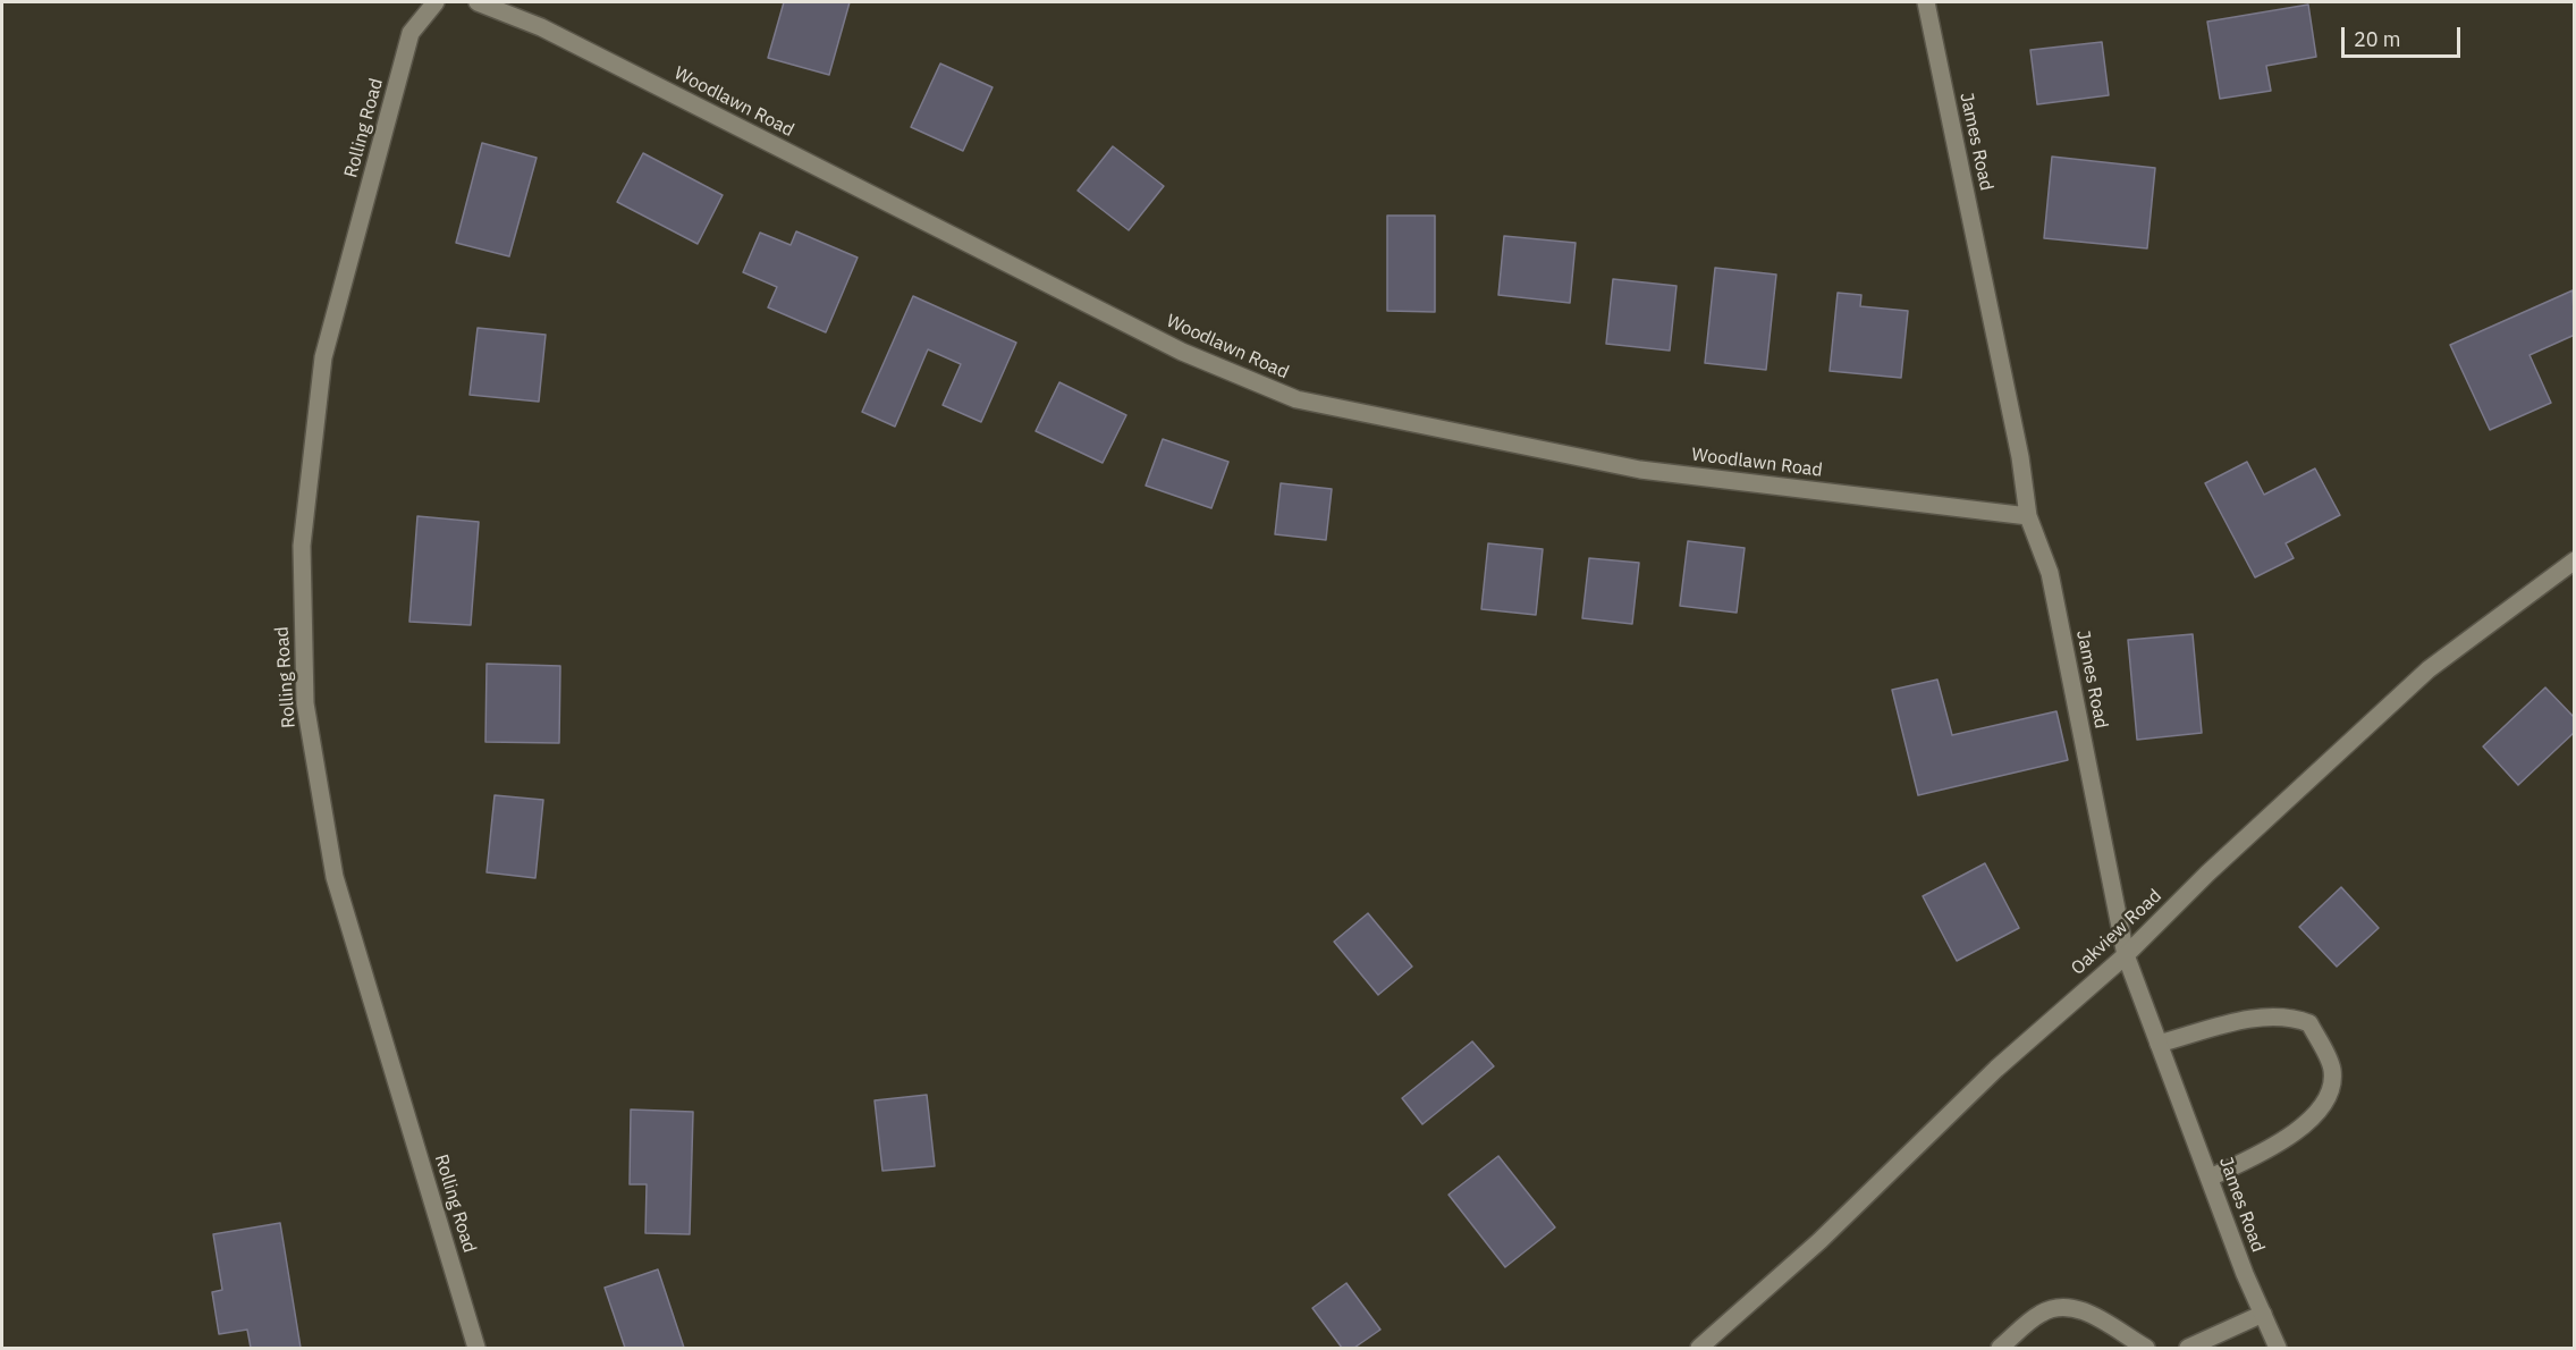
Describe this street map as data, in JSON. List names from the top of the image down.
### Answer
{
  "streets": {
    "street": [
      "Woodlawn Road",
      "Rolling Road",
      "James Road",
      "Oakview Road"
    ]
  },
  "crossings": [
    ["Woodlawn Road", "James Road"],
    ["James Road", "Oakview Road"]
  ],
  "scale_bar": "20 m"
}
